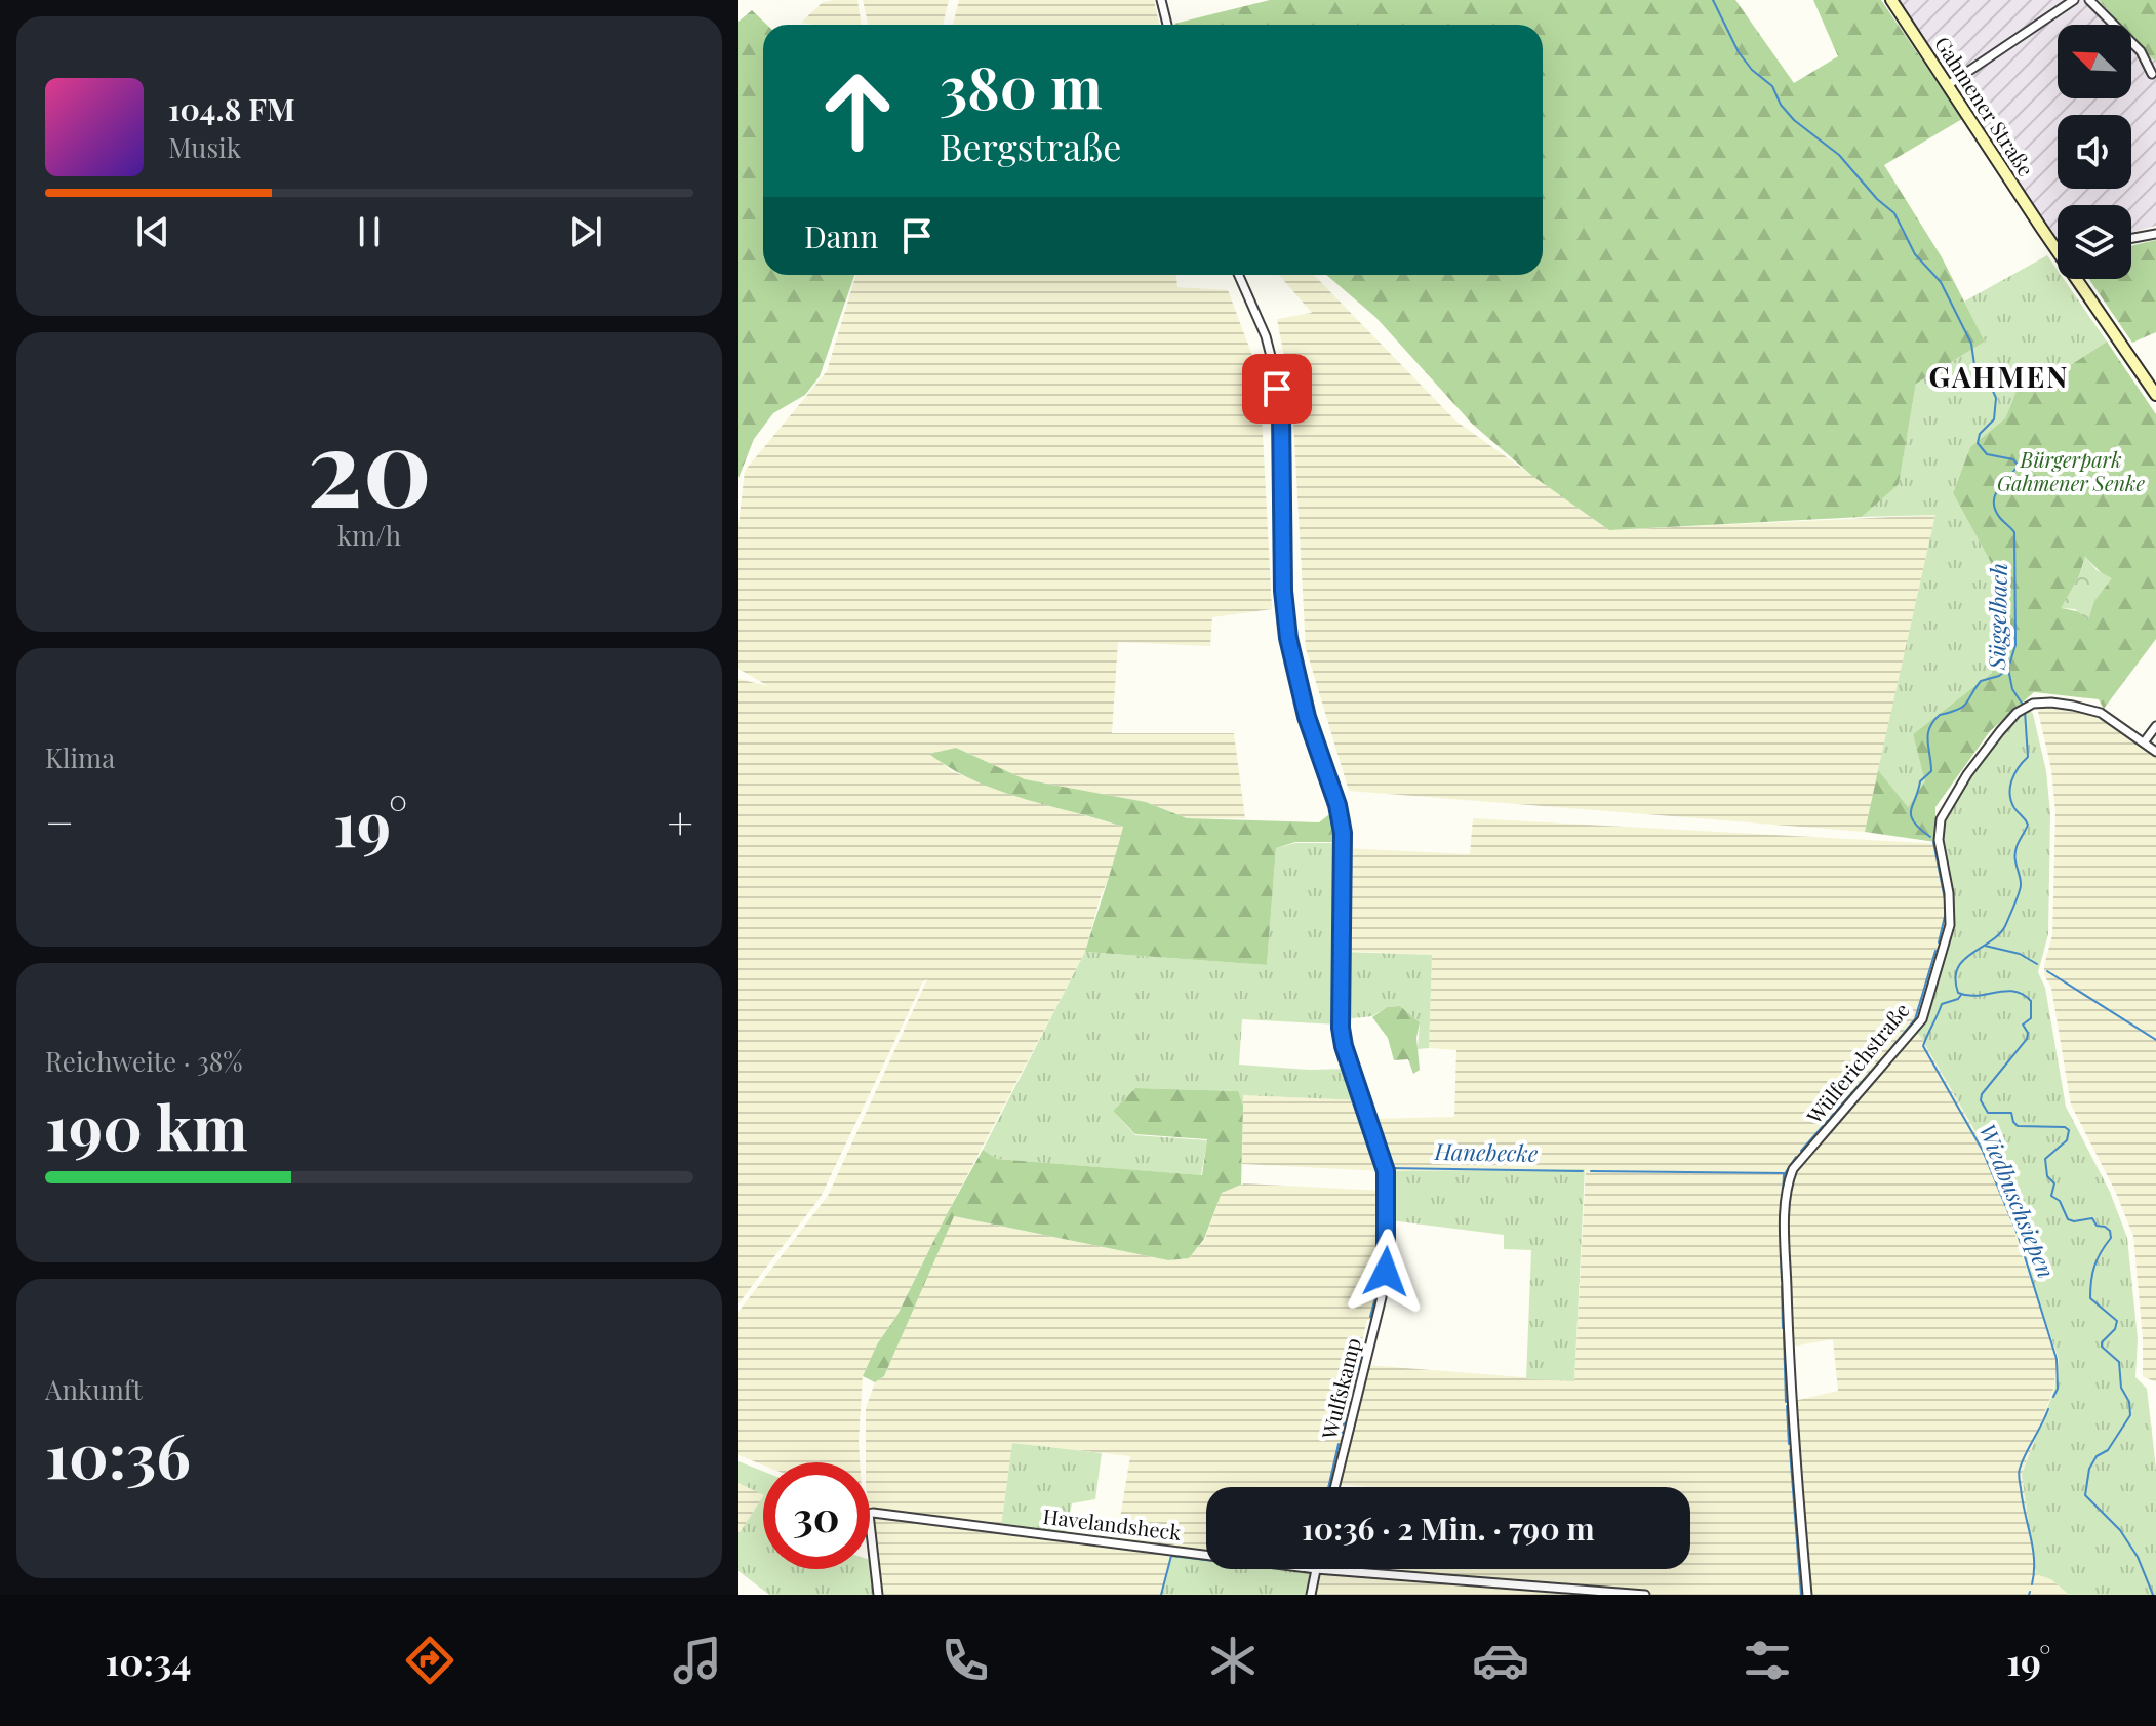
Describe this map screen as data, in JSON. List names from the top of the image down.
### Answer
{
  "streets": {
    "main road": ["Gahmener Straße"],
    "street": ["Wülferichstraße", "Wulfskamp", "Havelandsheck"]
  },
  "districts": ["GAHMEN"],
  "water": ["Süggelbach", "Hanebecke", "Wiedbuschsiepen"],
  "parks": ["Bürgerpark Gahmener Senke"],
  "north": "top left",
  "page": {
    "turn": ["380 m", "Bergstraße"],
    "song": ["104.8 FM", "Musik"],
    "then": "Dann",
    "tile": [
      ["20", "km/h"],
      "Klima",
      ["Reichweite · 38%", "190 km"],
      ["Ankunft", "10:36"]
    ],
    "heat": ["−", "19°", "+"],
    "limit": "30",
    "trip": "10:36 · 2 Min. · 790 m",
    "tabs": ["10:34", "19°"]
  }
}
